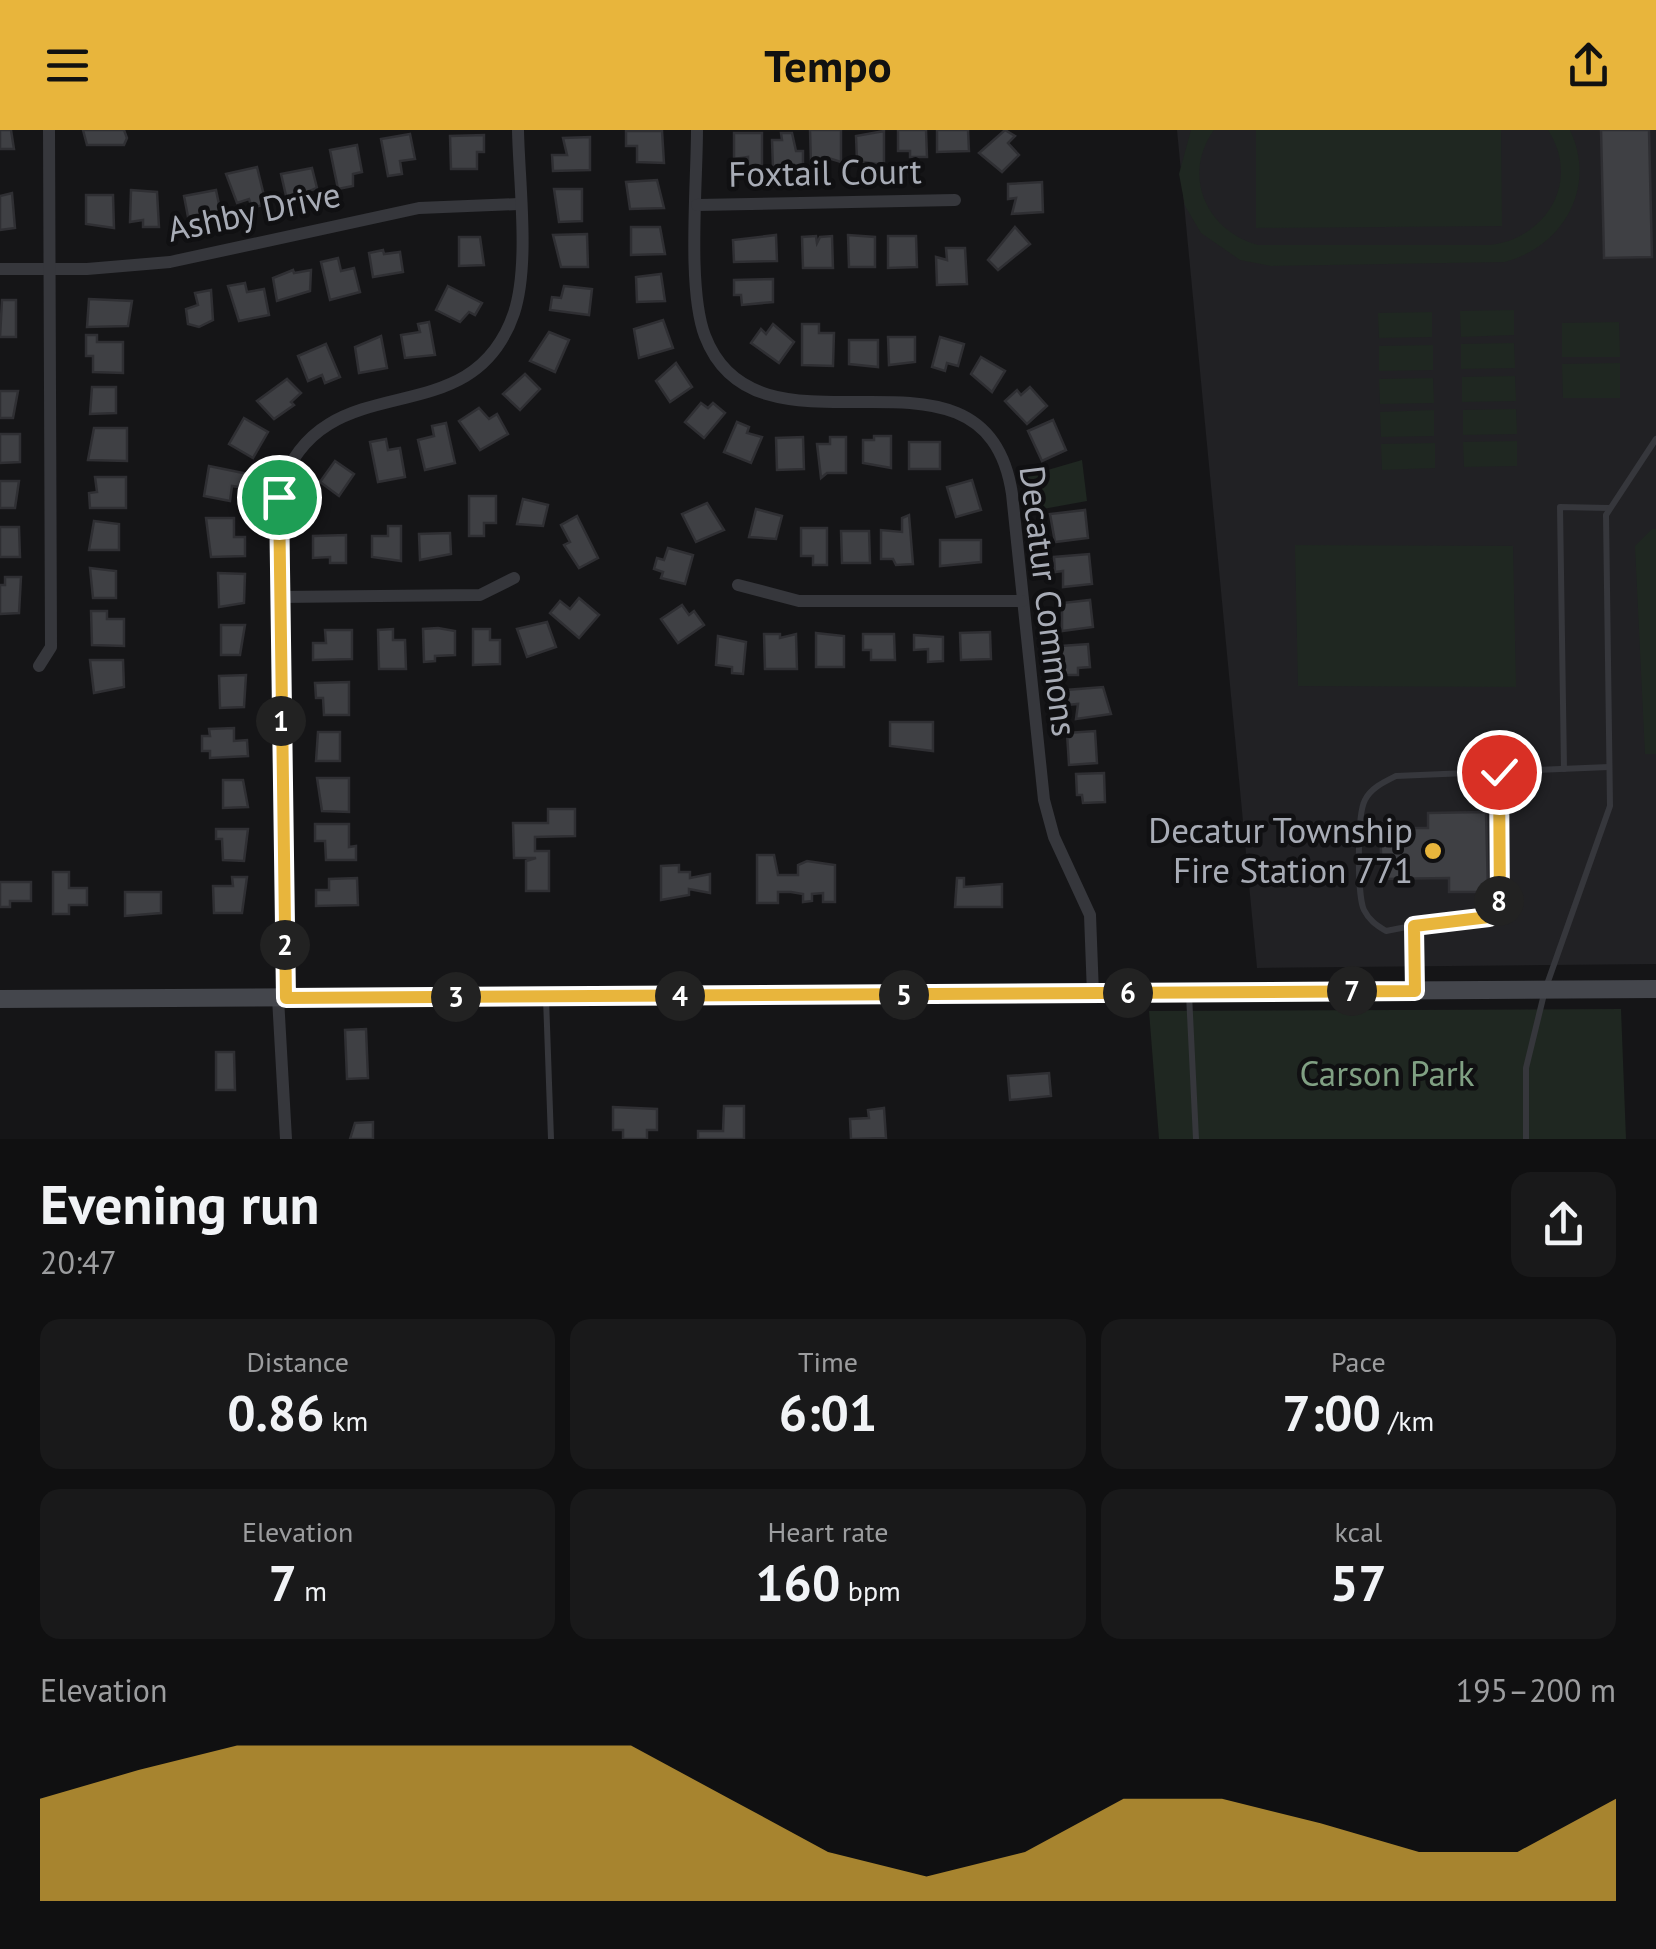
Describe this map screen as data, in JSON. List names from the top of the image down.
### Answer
{
  "streets": {
    "street": ["Foxtail Court", "Ashby Drive", "Decatur Commons"]
  },
  "crossings": [
    ["Foxtail Court", "Decatur Commons"]
  ],
  "parks": ["Carson Park"],
  "places": ["Decatur Township Fire Station 771"],
  "page": {
    "header": "Tempo",
    "pins": [
      "1",
      "8",
      "2",
      "7",
      "6",
      "5",
      "4",
      "3"
    ],
    "heading": ["Evening run", "20:47"],
    "stats": [
      ["Distance", "0.86 km"],
      ["Time", "6:01"],
      ["Pace", "7:00 /km"],
      ["Elevation", "7 m"],
      ["Heart rate", "160 bpm"],
      ["kcal", "57"]
    ],
    "chart": ["Elevation", "195–200 m"]
  }
}
